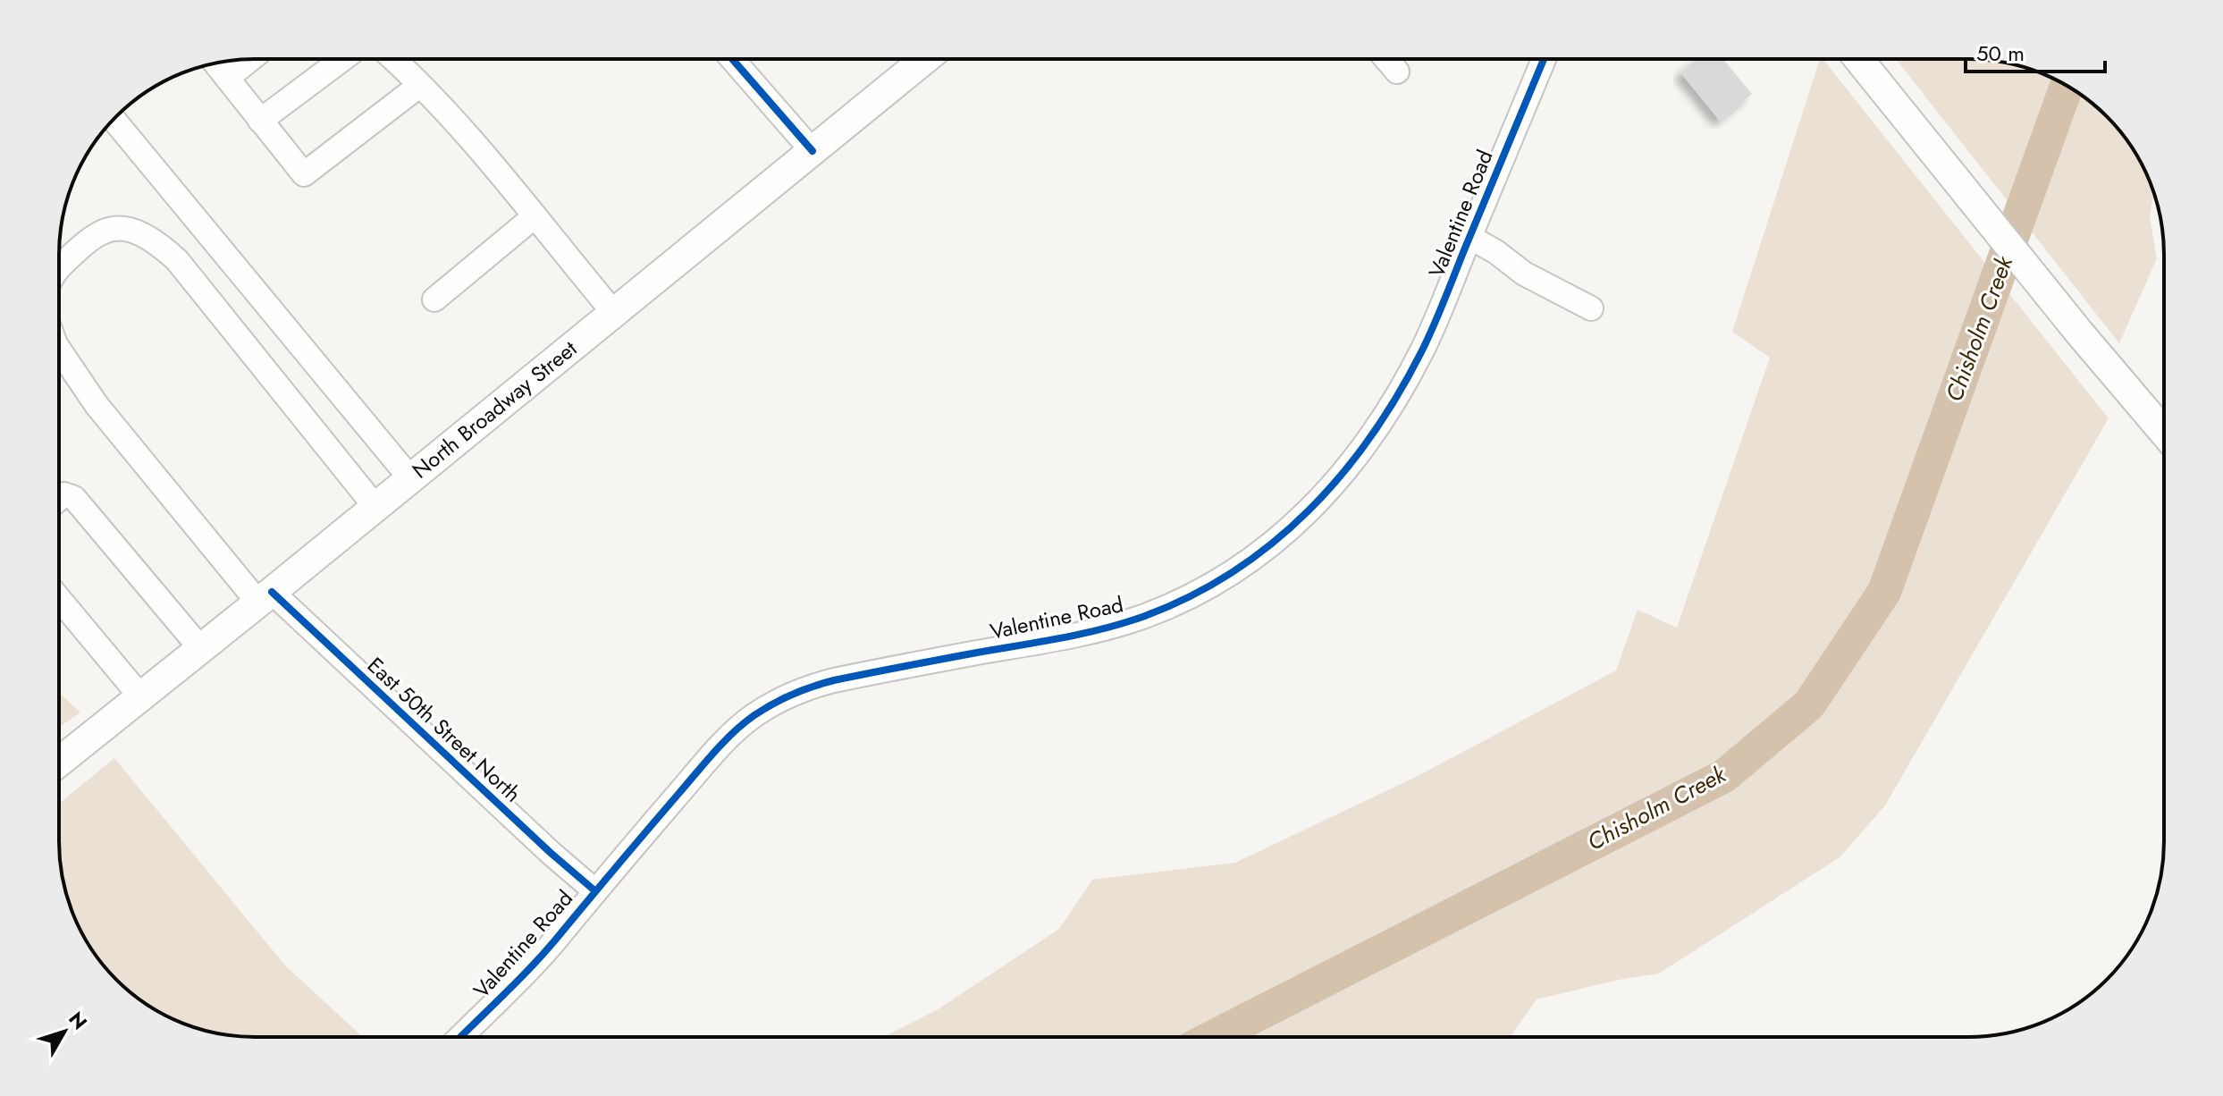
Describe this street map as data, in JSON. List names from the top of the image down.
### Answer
{
  "streets": {
    "main road": ["North Broadway Street"],
    "street": ["Valentine Road", "East 50th Street North"]
  },
  "crossings": [
    ["Valentine Road", "East 50th Street North"],
    ["North Broadway Street", "East 50th Street North"]
  ],
  "water": ["Chisholm Creek"],
  "scale_bar": "50 m",
  "north": "top right"
}
